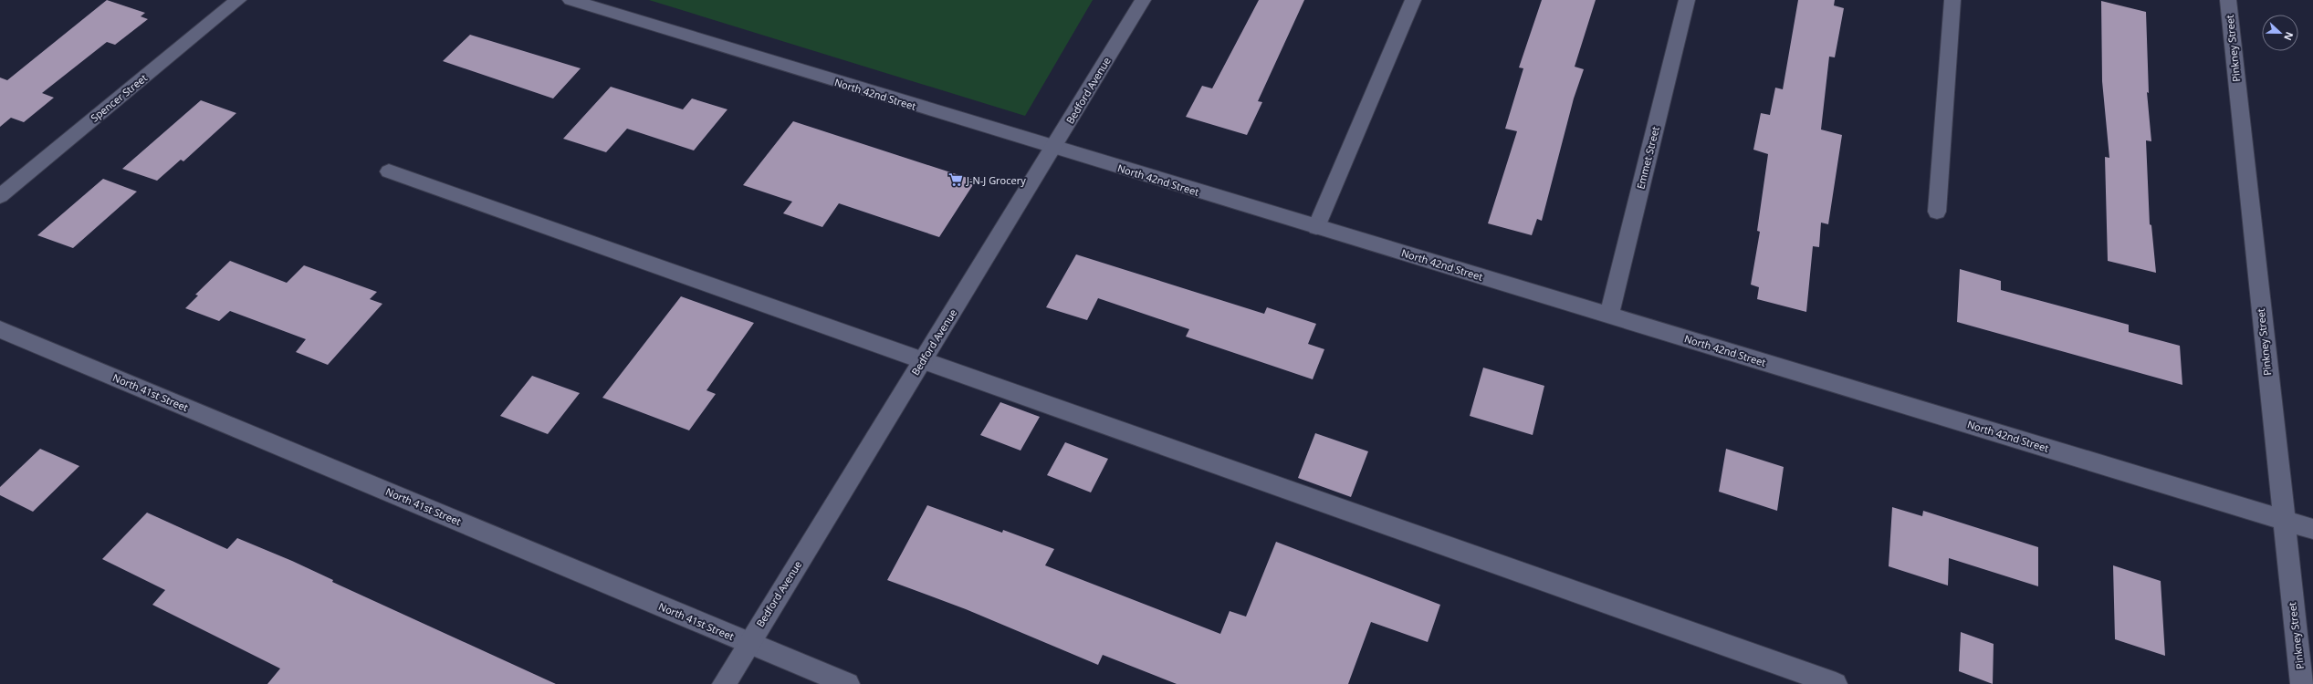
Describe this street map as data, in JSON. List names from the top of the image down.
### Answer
{
  "streets": {
    "street": [
      "Pinkney Street",
      "Bedford Avenue",
      "North 42nd Street",
      "Spencer Street",
      "Emmet Street",
      "North 41st Street"
    ]
  },
  "crossings": [
    ["Pinkney Street", "North 42nd Street"],
    ["Bedford Avenue", "North 42nd Street"],
    ["Bedford Avenue", "North 41st Street"],
    ["North 42nd Street", "Emmet Street"]
  ],
  "places": {
    "supermarket": ["J-N-J Grocery"]
  },
  "north": "right"
}
